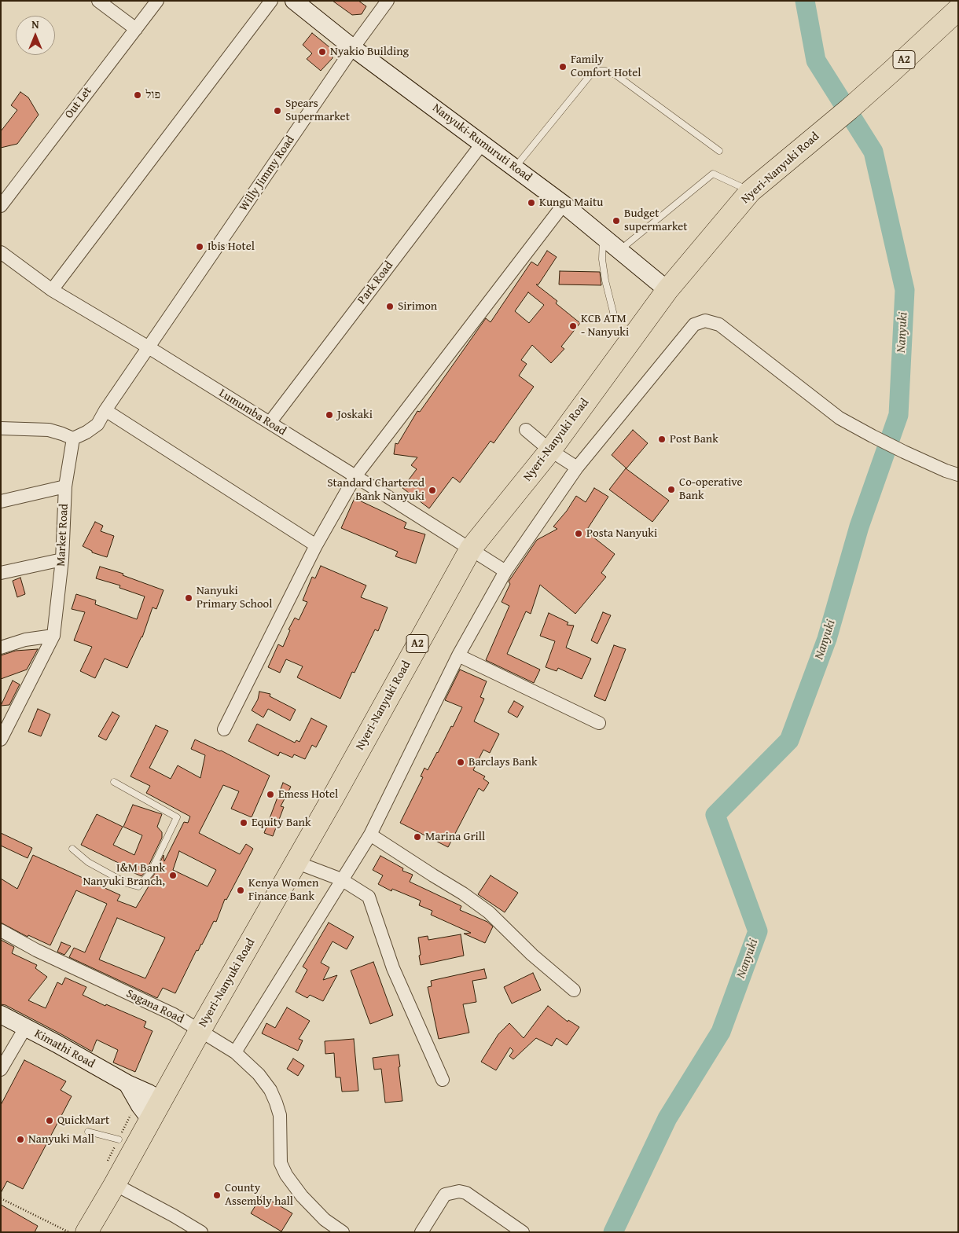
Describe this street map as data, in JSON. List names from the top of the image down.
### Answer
{
  "streets": {
    "highway": ["A2", "Nyeri-Nanyuki Road"],
    "main road": ["Nanyuki-Rumuruti Road", "Kimathi Road"],
    "street": [
      "Out Let",
      "Willy Jimmy Road",
      "Park Road",
      "Lumumba Road",
      "Market Road",
      "Sagana Road"
    ]
  },
  "crossings": [
    ["Nanyuki-Rumuruti Road", "Nyeri-Nanyuki Road"],
    ["Nanyuki-Rumuruti Road", "Willy Jimmy Road"],
    ["Nanyuki-Rumuruti Road", "Park Road"],
    ["Nyeri-Nanyuki Road", "Lumumba Road"],
    ["Nyeri-Nanyuki Road", "Sagana Road"],
    ["Nyeri-Nanyuki Road", "Kimathi Road"],
    ["Willy Jimmy Road", "Lumumba Road"],
    ["Park Road", "Lumumba Road"]
  ],
  "water": ["Nanyuki"],
  "places": [
    "Nyakio Building",
    "Family Comfort Hotel",
    "פול",
    "Spears Supermarket",
    "Kungu Maitu",
    "Budget supermarket",
    "Ibis Hotel",
    "Sirimon",
    "KCB ATM - Nanyuki",
    "Joskaki",
    "Post Bank",
    "Co-operative Bank",
    "Standard Chartered Bank Nanyuki",
    "Posta Nanyuki",
    "Nanyuki Primary School",
    "Barclays Bank",
    "Emess Hotel",
    "Equity Bank",
    "Marina Grill",
    "I&M Bank Nanyuki Branch,",
    "Kenya Women Finance Bank",
    "QuickMart",
    "Nanyuki Mall",
    "County Assembly hall"
  ],
  "north": "top"
}
